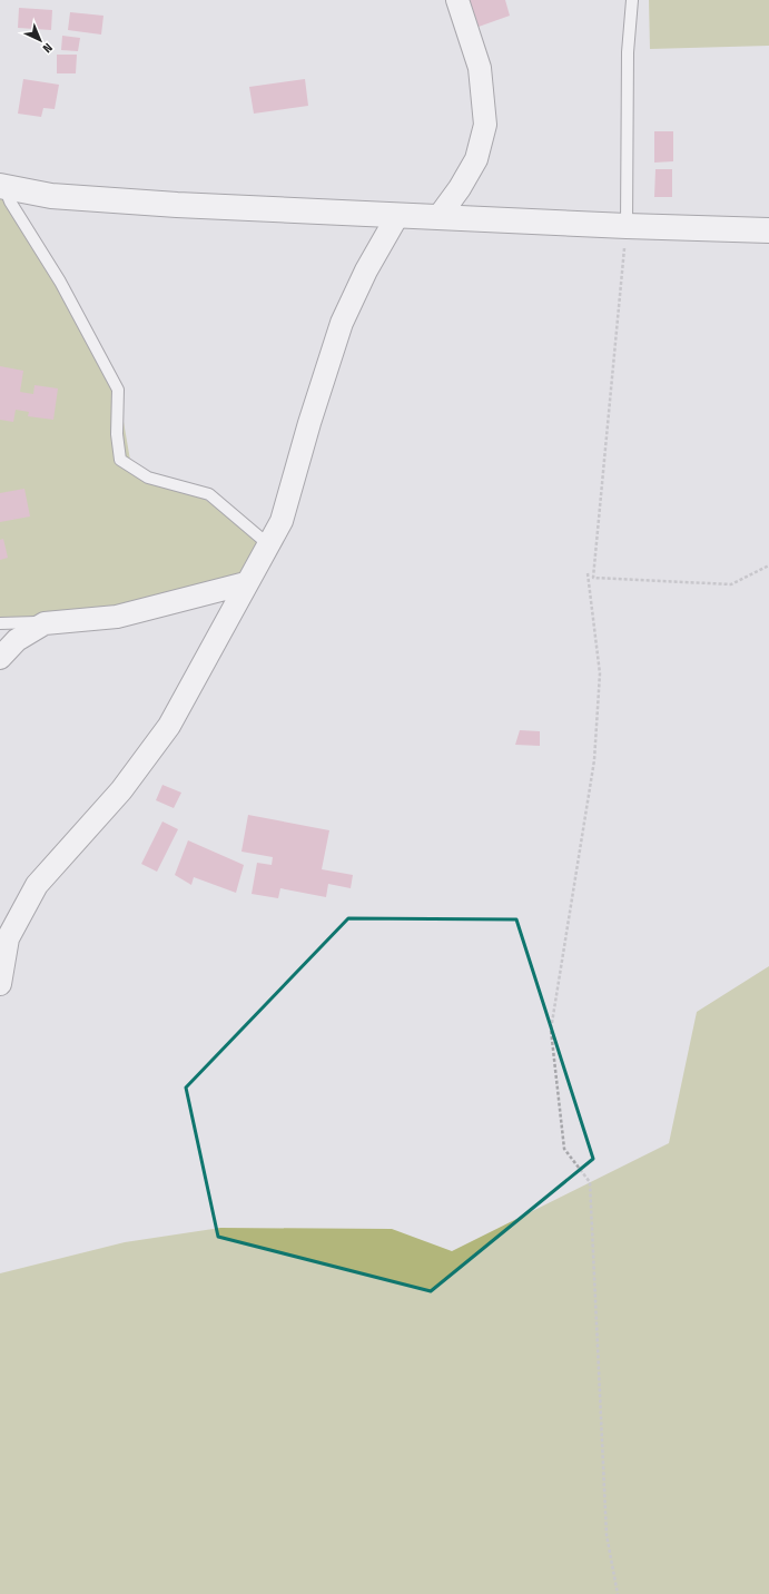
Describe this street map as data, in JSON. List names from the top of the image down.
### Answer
{
  "north": "bottom right"
}
